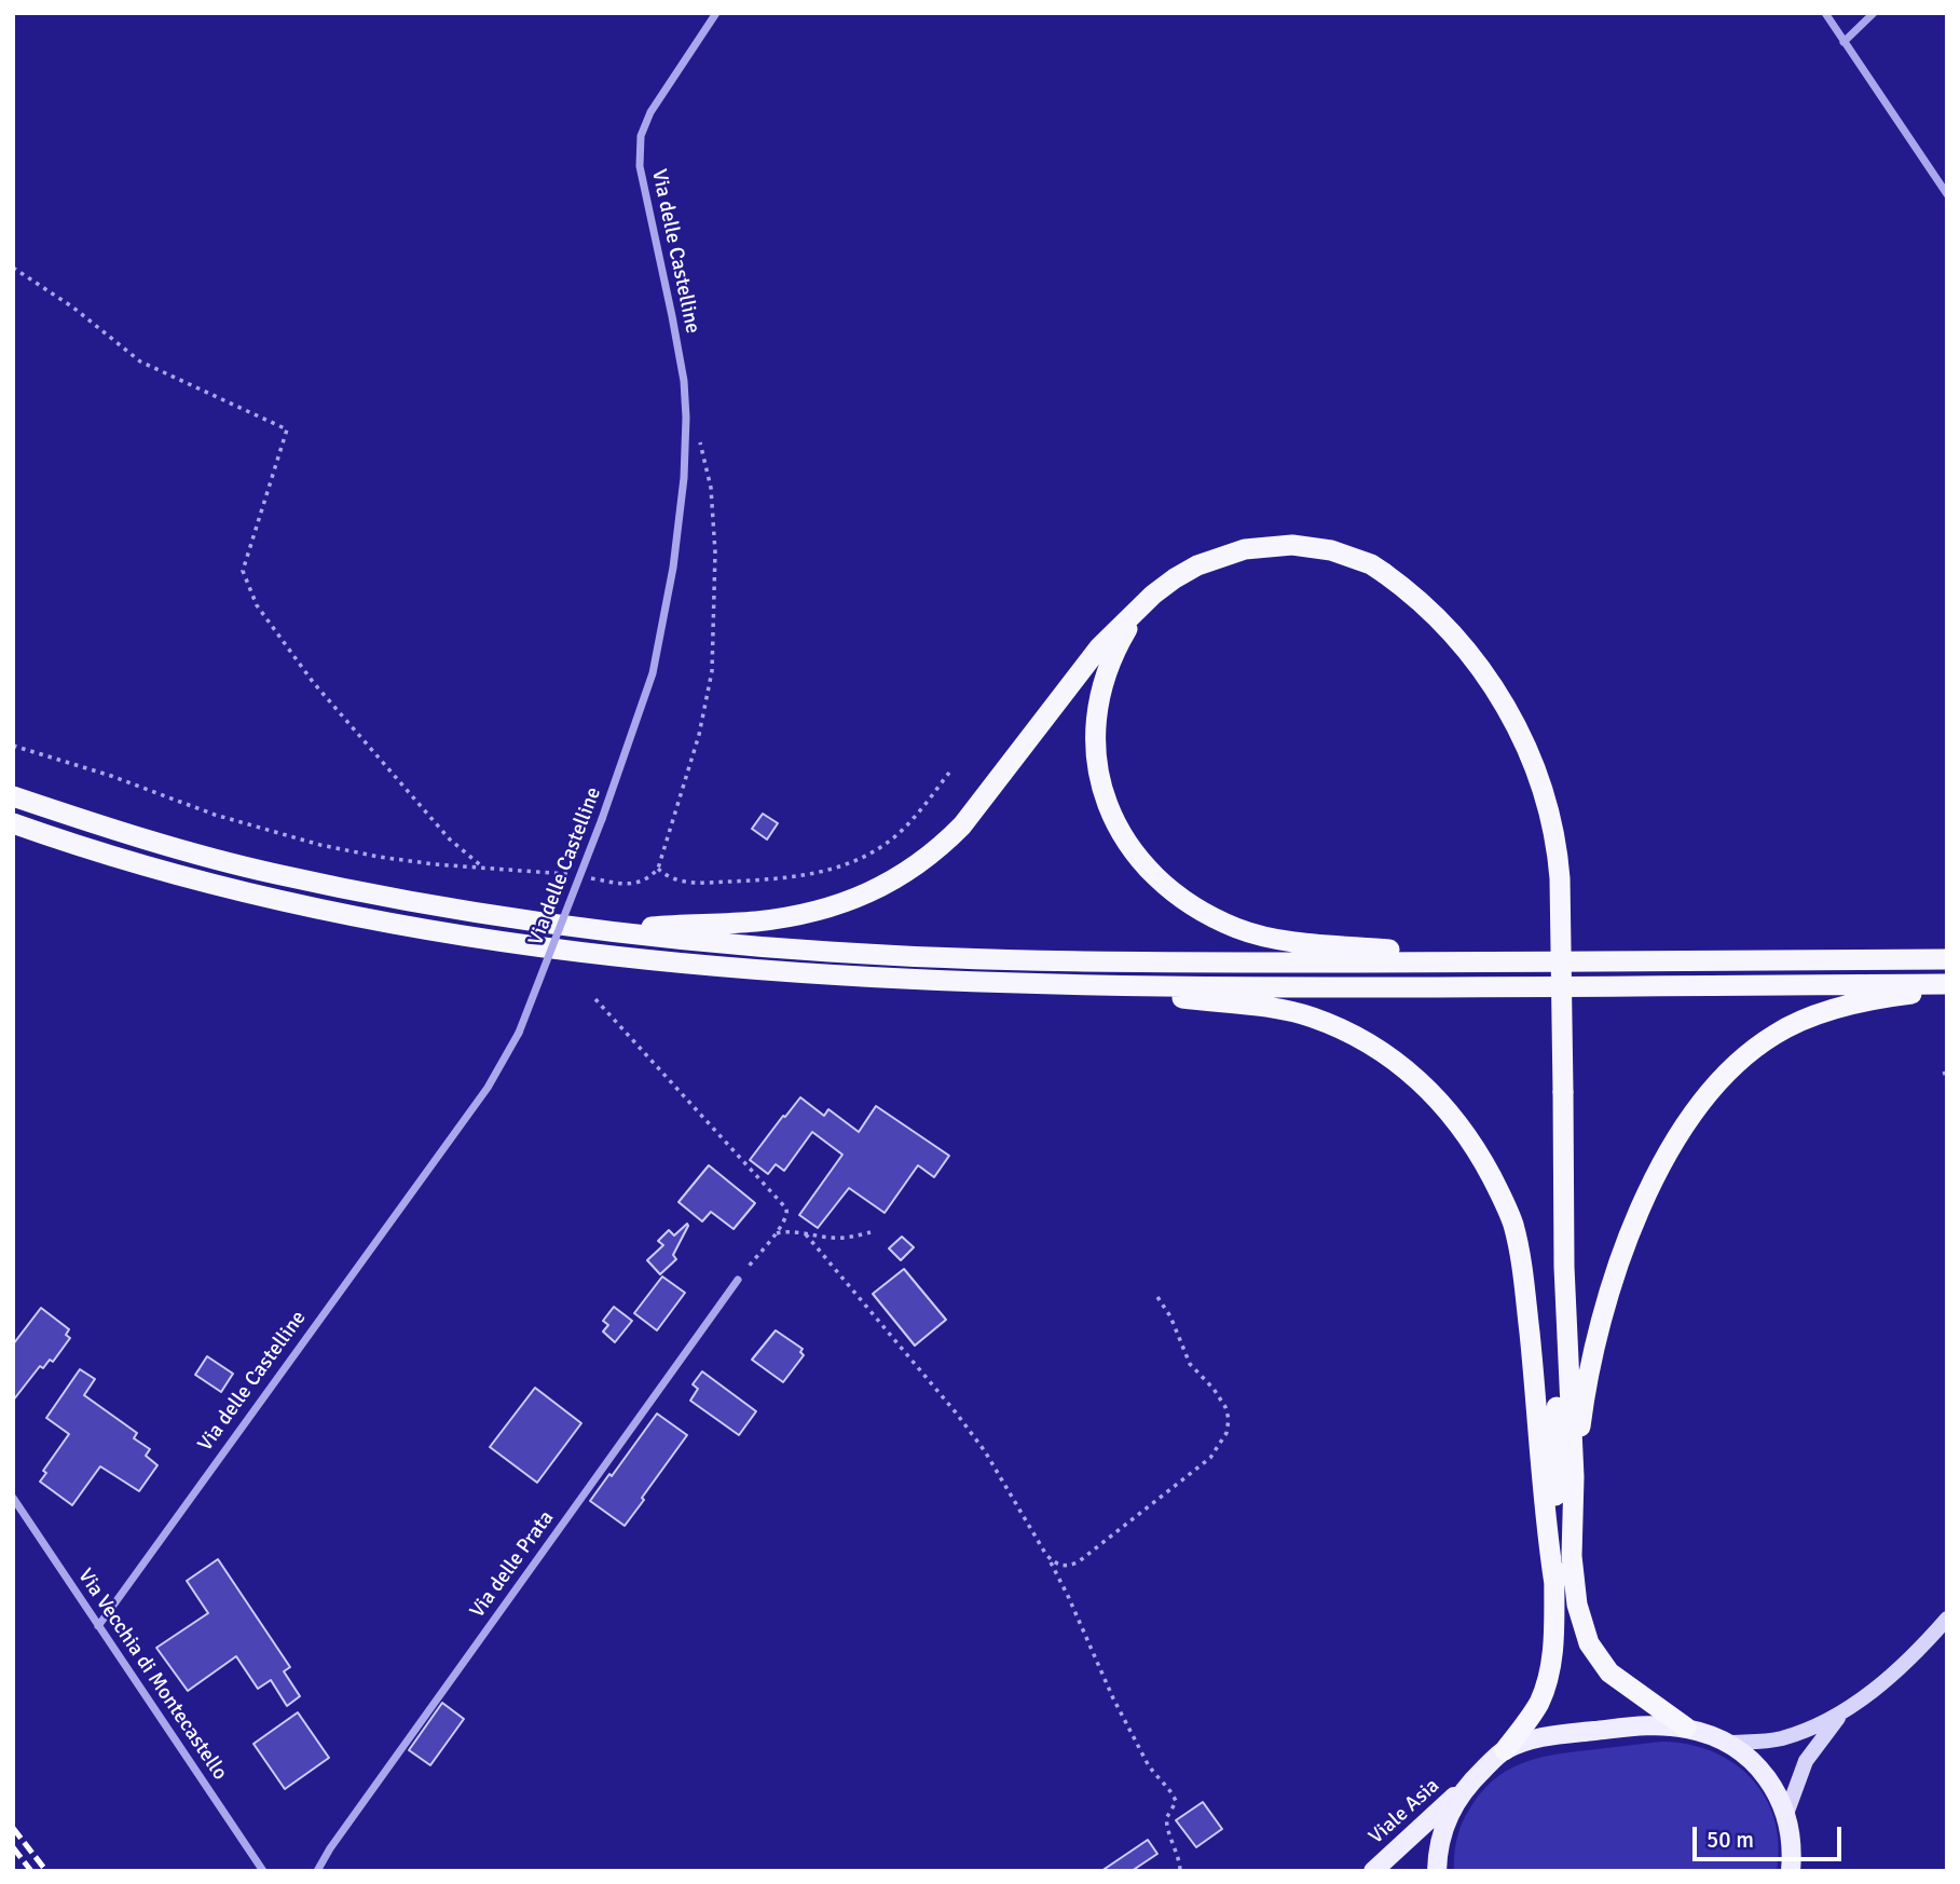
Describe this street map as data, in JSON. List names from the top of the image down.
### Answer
{
  "streets": {
    "main road": ["Viale Asia"],
    "street": ["Via delle Castelline", "Via delle Prata", "Via Vecchia di Montecastello"]
  },
  "crossings": [
    ["Via delle Castelline", "Via Vecchia di Montecastello"]
  ],
  "scale_bar": "50 m"
}
